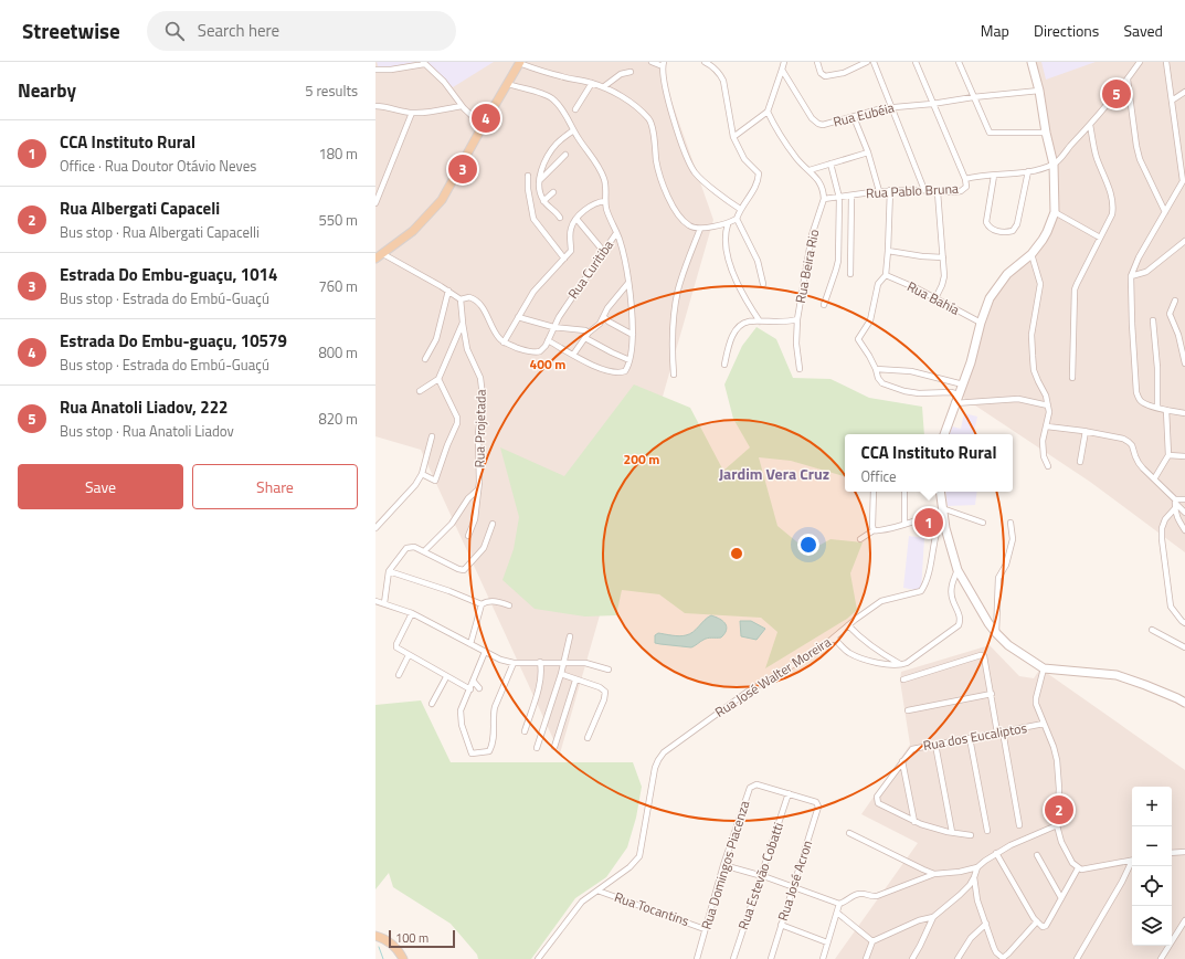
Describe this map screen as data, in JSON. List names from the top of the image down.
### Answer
{
  "streets": {
    "street": [
      "Rua Eubéia",
      "Rua Pablo Bruna",
      "Rua Beira Rio",
      "Rua Curitiba",
      "Rua Bahía",
      "Rua Projetada",
      "Rua José Walter Moreira",
      "Rua dos Eucaliptos",
      "Rua Domingos Piacenza",
      "Rua Estevão Cobatti",
      "Rua José Acron",
      "Rua Tocantins"
    ]
  },
  "crossings": [
    ["Rua Pablo Bruna", "Rua Beira Rio"],
    ["Rua José Walter Moreira", "Rua Tocantins"],
    ["Rua Domingos Piacenza", "Rua Estevão Cobatti"],
    ["Rua Domingos Piacenza", "Rua José Acron"],
    ["Rua Domingos Piacenza", "Rua Tocantins"]
  ],
  "districts": ["Jardim Vera Cruz"],
  "scale_bar": "100 m",
  "page": {
    "header": "Streetwise",
    "search": "Search here",
    "nav": ["Map", "Directions", "Saved"],
    "heading": ["Nearby", "5 results"],
    "pins": [
      "5",
      "4",
      "3",
      "1",
      "2"
    ],
    "list": [
      {
        "mark": "1",
        "name": "CCA Instituto Rural",
        "note": "Office · Rua Doutor Otávio Neves",
        "value": "180 m"
      },
      {
        "mark": "2",
        "name": "Rua Albergati Capaceli",
        "note": "Bus stop · Rua Albergati Capacelli",
        "value": "550 m"
      },
      {
        "mark": "3",
        "name": "Estrada Do Embu-guaçu, 1014",
        "note": "Bus stop · Estrada do Embú-Guaçú",
        "value": "760 m"
      },
      {
        "mark": "4",
        "name": "Estrada Do Embu-guaçu, 10579",
        "note": "Bus stop · Estrada do Embú-Guaçú",
        "value": "800 m"
      },
      {
        "mark": "5",
        "name": "Rua Anatoli Liadov, 222",
        "note": "Bus stop · Rua Anatoli Liadov",
        "value": "820 m"
      }
    ],
    "popup": ["CCA Instituto Rural", "Office"],
    "buttons": ["Save", "Share"],
    "map_buttons": ["+", "−"],
    "scale": "100 m"
  },
  "rings": ["400 m", "200 m"]
}
